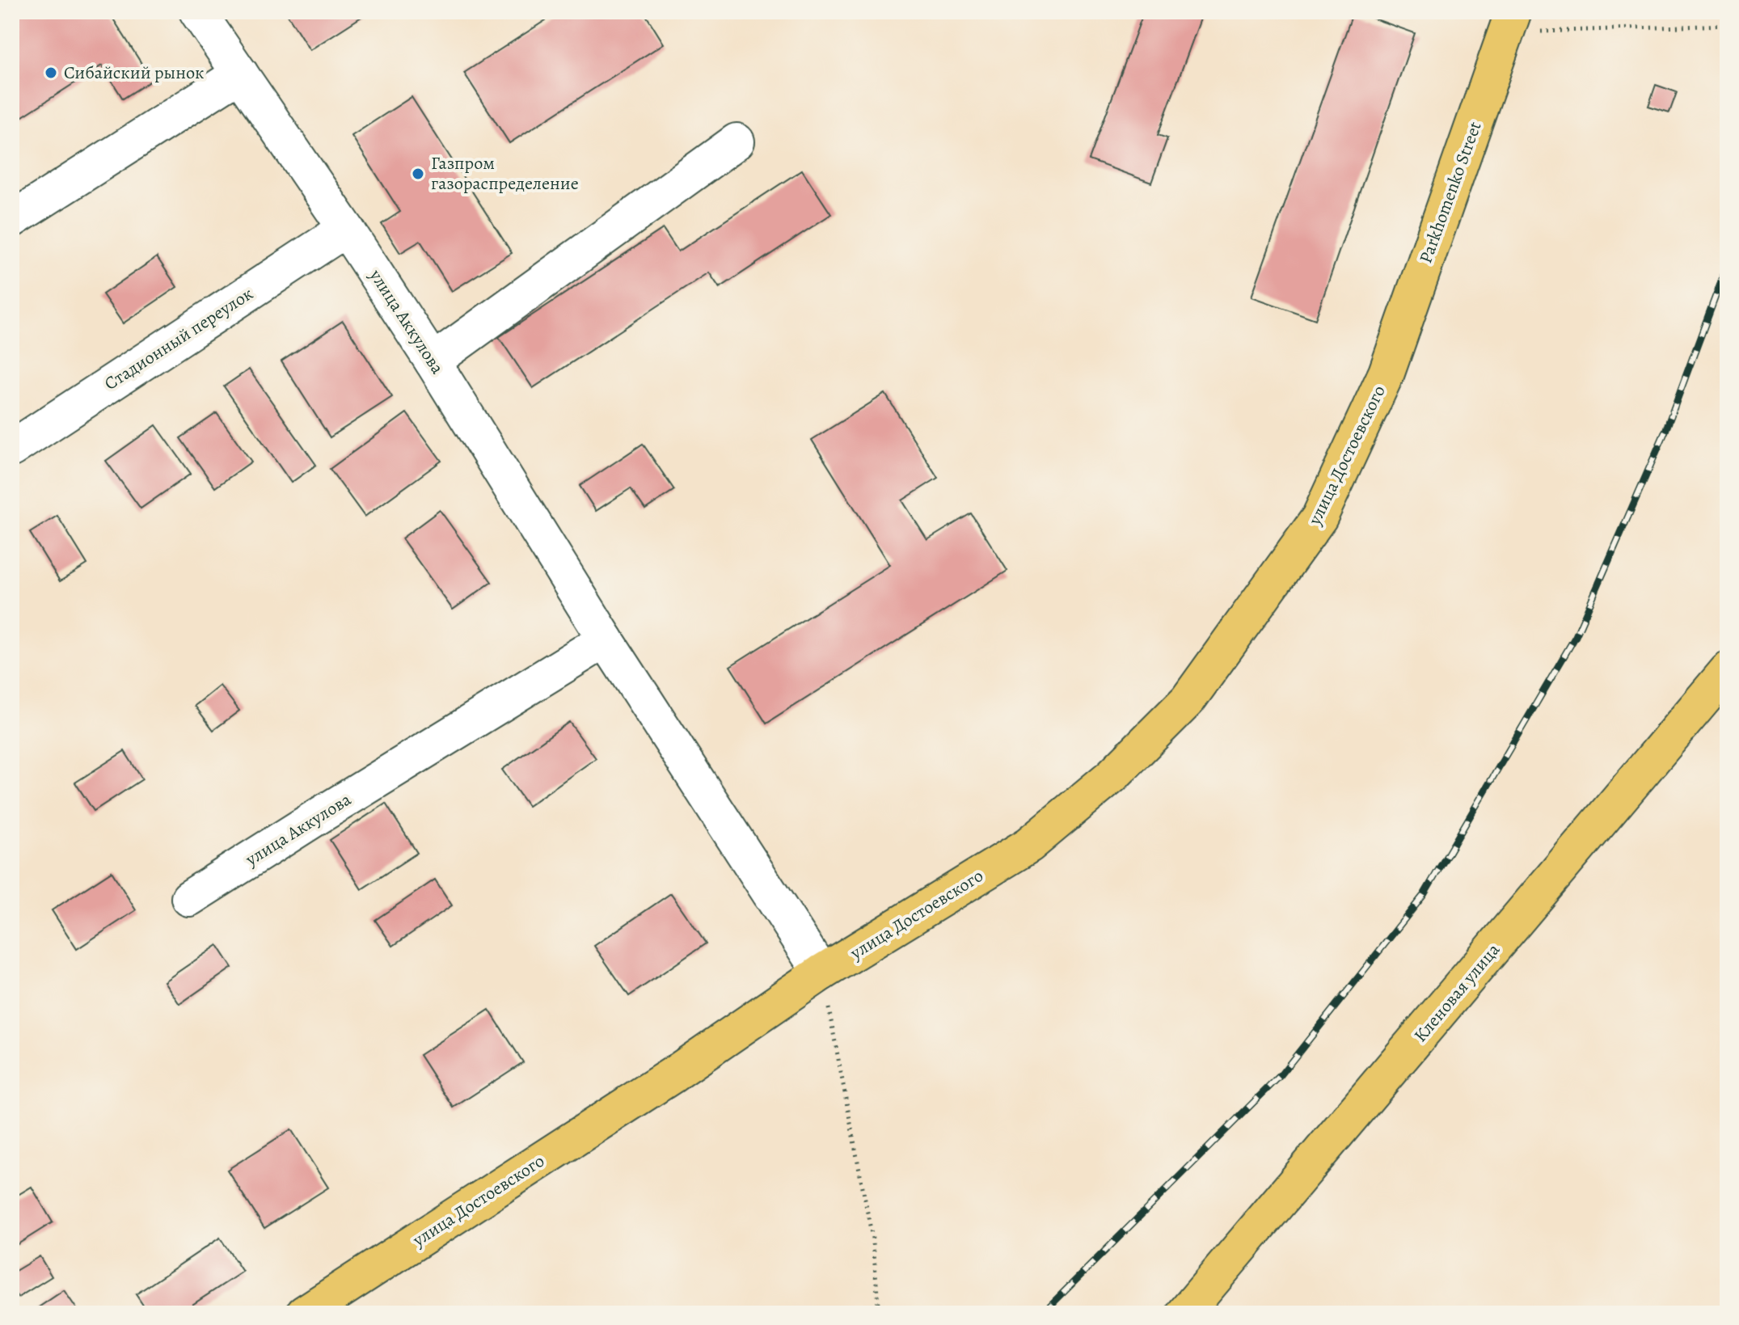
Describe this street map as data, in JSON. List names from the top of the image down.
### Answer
{
  "streets": {
    "main road": ["Parkhomenko Street", "улица Достоевского", "Кленовая улица"],
    "street": ["улица Аккулова", "Стадионный переулок"]
  },
  "crossings": [
    ["Parkhomenko Street", "улица Достоевского"],
    ["улица Аккулова", "Стадионный переулок"],
    ["улица Аккулова", "улица Достоевского"]
  ],
  "places": ["Сибайский рынок", "Газпром газораспределение"]
}
